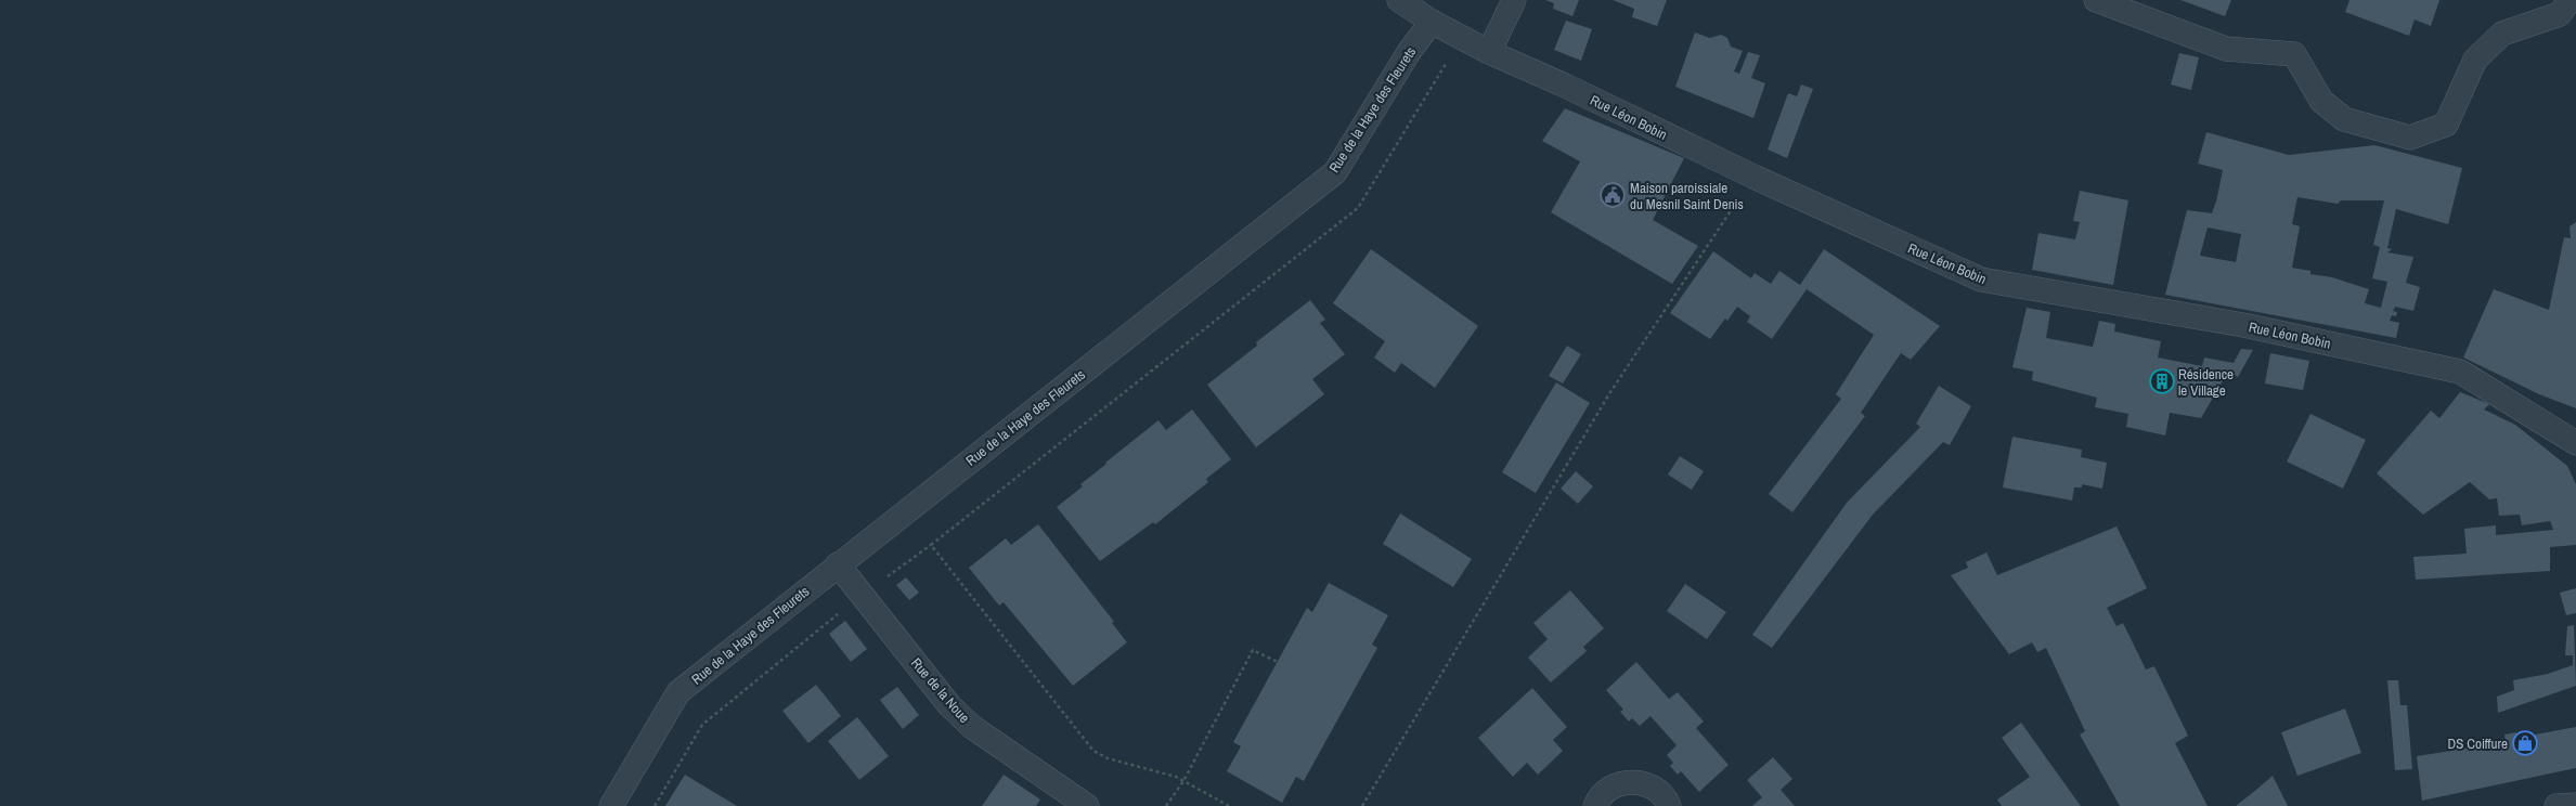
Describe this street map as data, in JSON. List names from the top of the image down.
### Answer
{
  "streets": {
    "street": ["Rue de la Haye des Fleurets", "Rue Léon Bobin", "Rue de la Noue"]
  },
  "crossings": [
    ["Rue de la Haye des Fleurets", "Rue Léon Bobin"],
    ["Rue de la Haye des Fleurets", "Rue de la Noue"]
  ],
  "places": {
    "public building": ["Maison paroissiale du Mesnil Saint Denis"],
    "building": ["Résidence le Village"],
    "shop": ["DS Coiffure"]
  }
}
